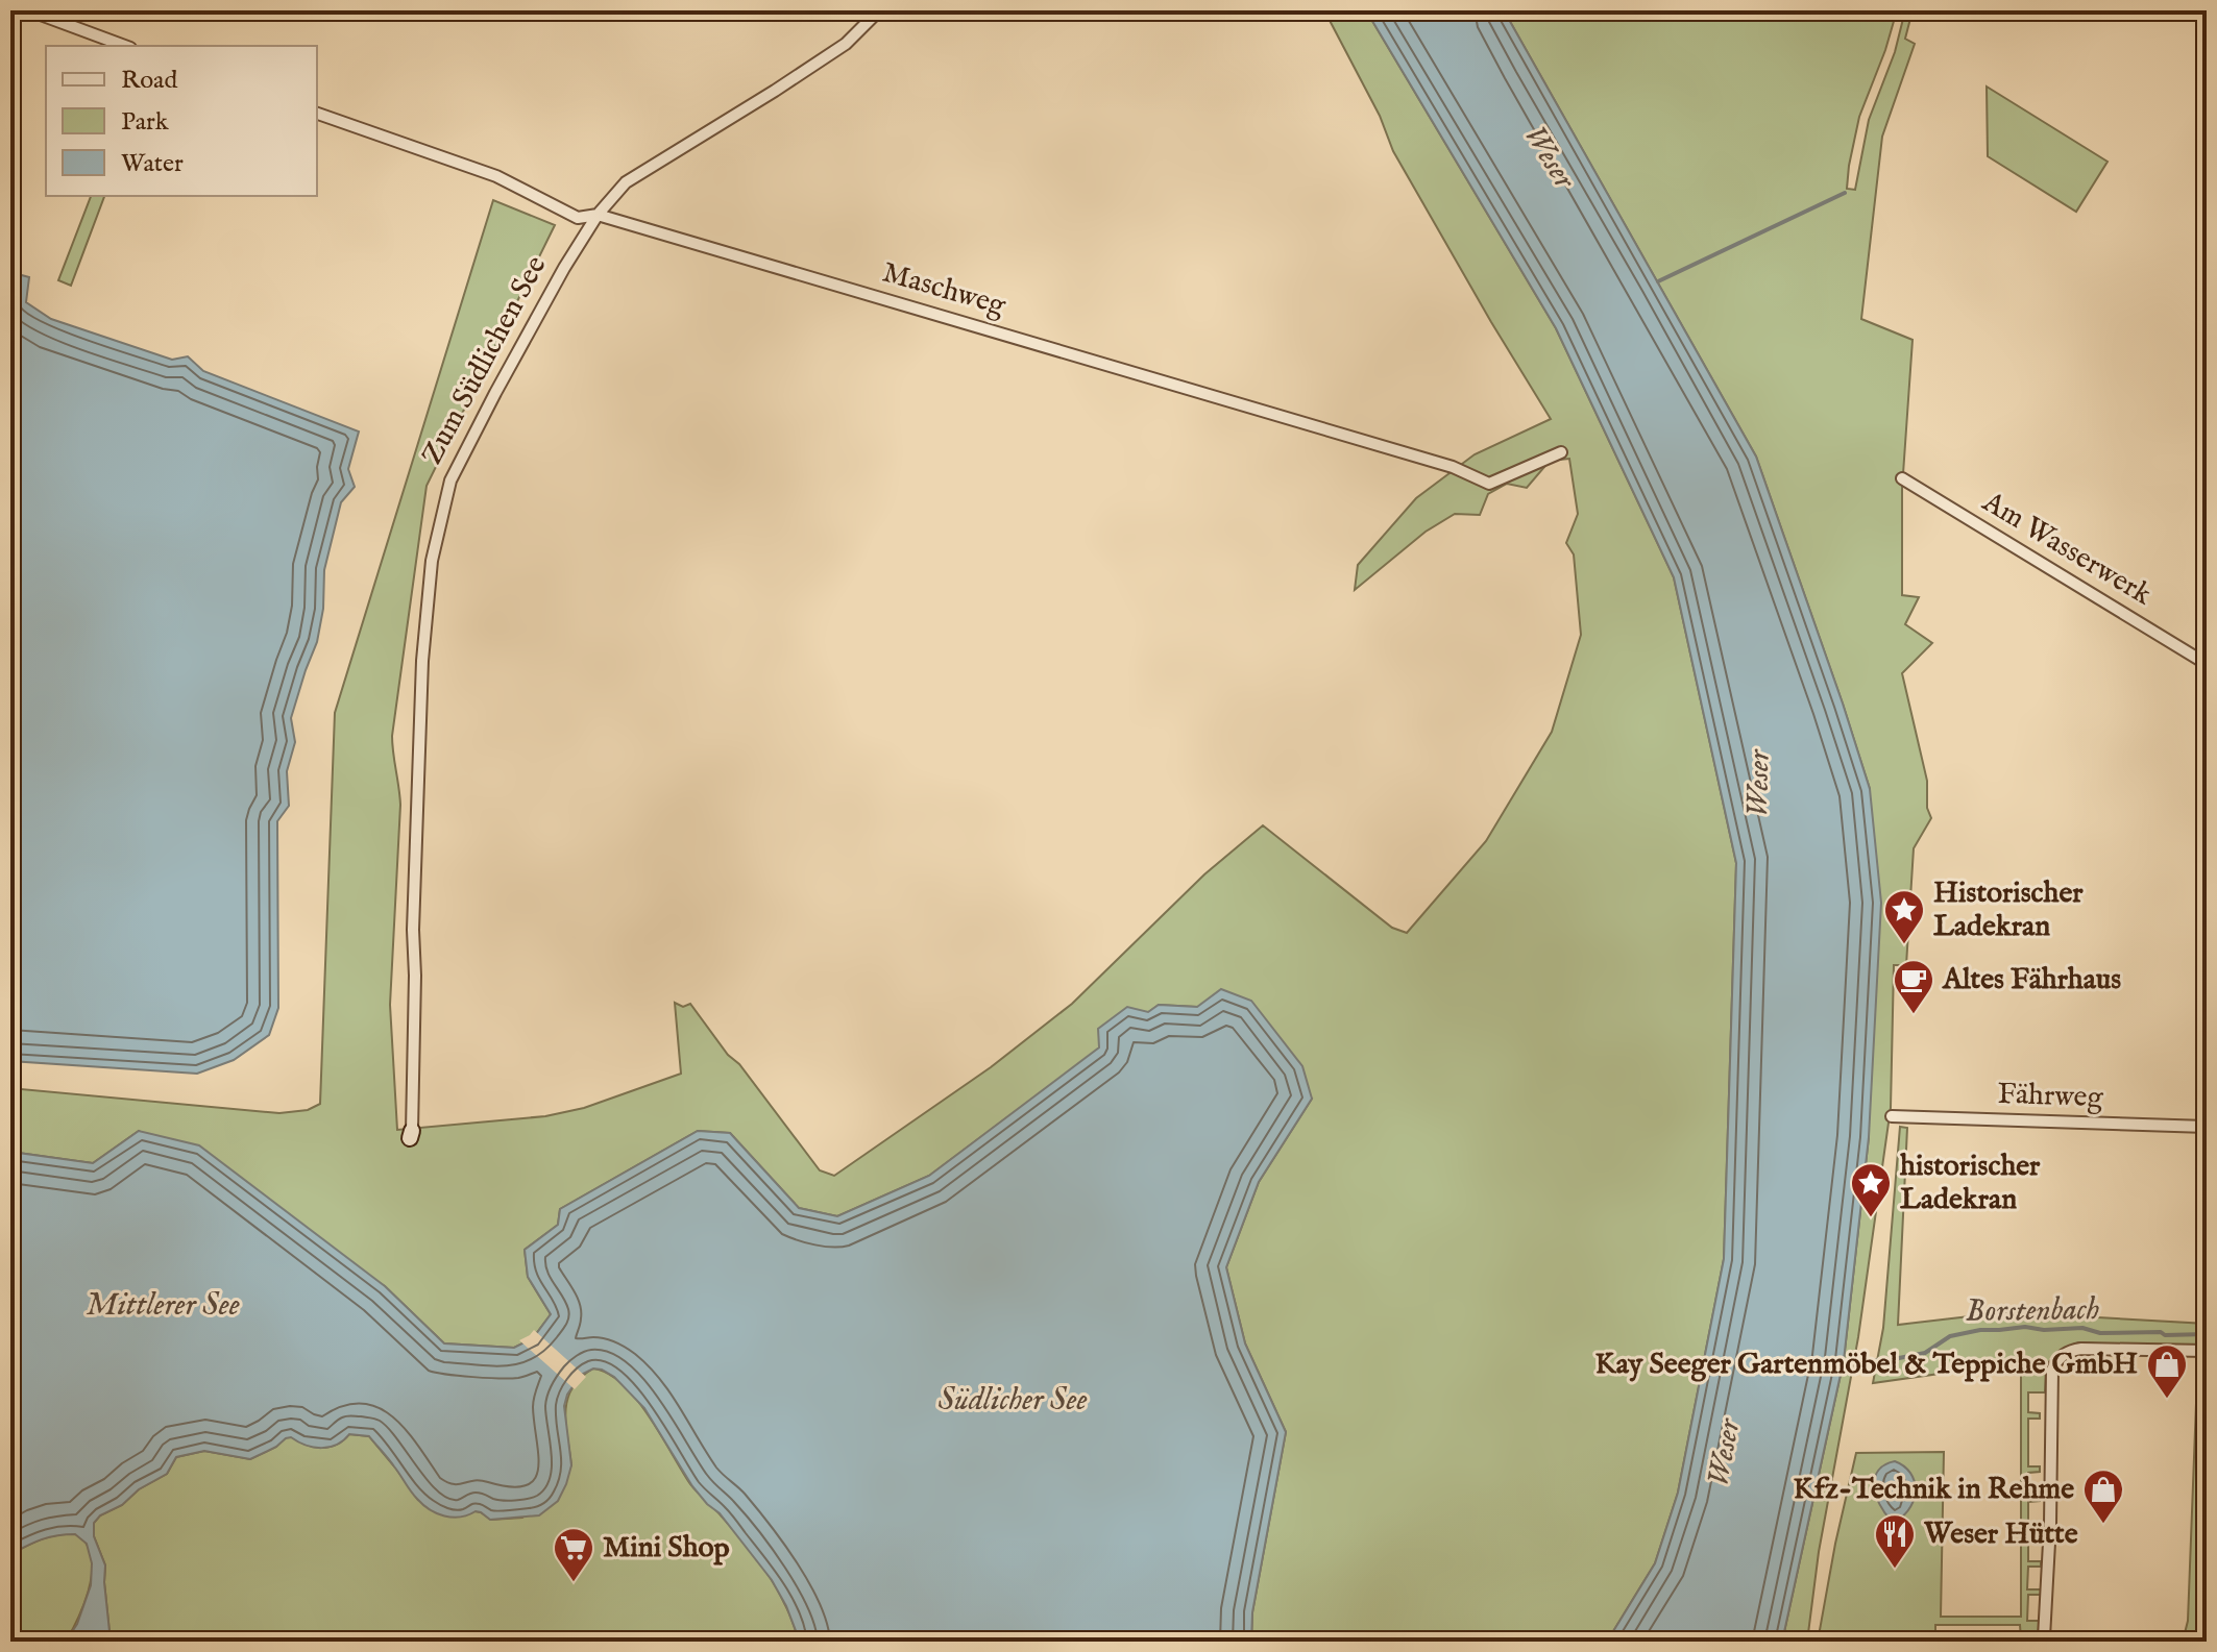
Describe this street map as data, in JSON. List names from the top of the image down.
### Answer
{
  "streets": {
    "street": [
      "Maschweg",
      "Zum Südlichen See",
      "Am Wasserwerk",
      "Fährweg"
    ]
  },
  "crossings": [
    ["Maschweg", "Zum Südlichen See"]
  ],
  "water": [
    "Weser",
    "Mittlerer See",
    "Borstenbach",
    "Südlicher See"
  ],
  "places": {
    "place": ["Historischer Ladekran", "historischer Ladekran"],
    "cafe": ["Altes Fährhaus"],
    "shop": ["Kay Seeger Gartenmöbel & Teppiche GmbH", "Kfz-Technik in Rehme"],
    "restaurant": ["Weser Hütte"],
    "supermarket": ["Mini Shop"]
  },
  "legend": ["Road", "Park", "Water"]
}
